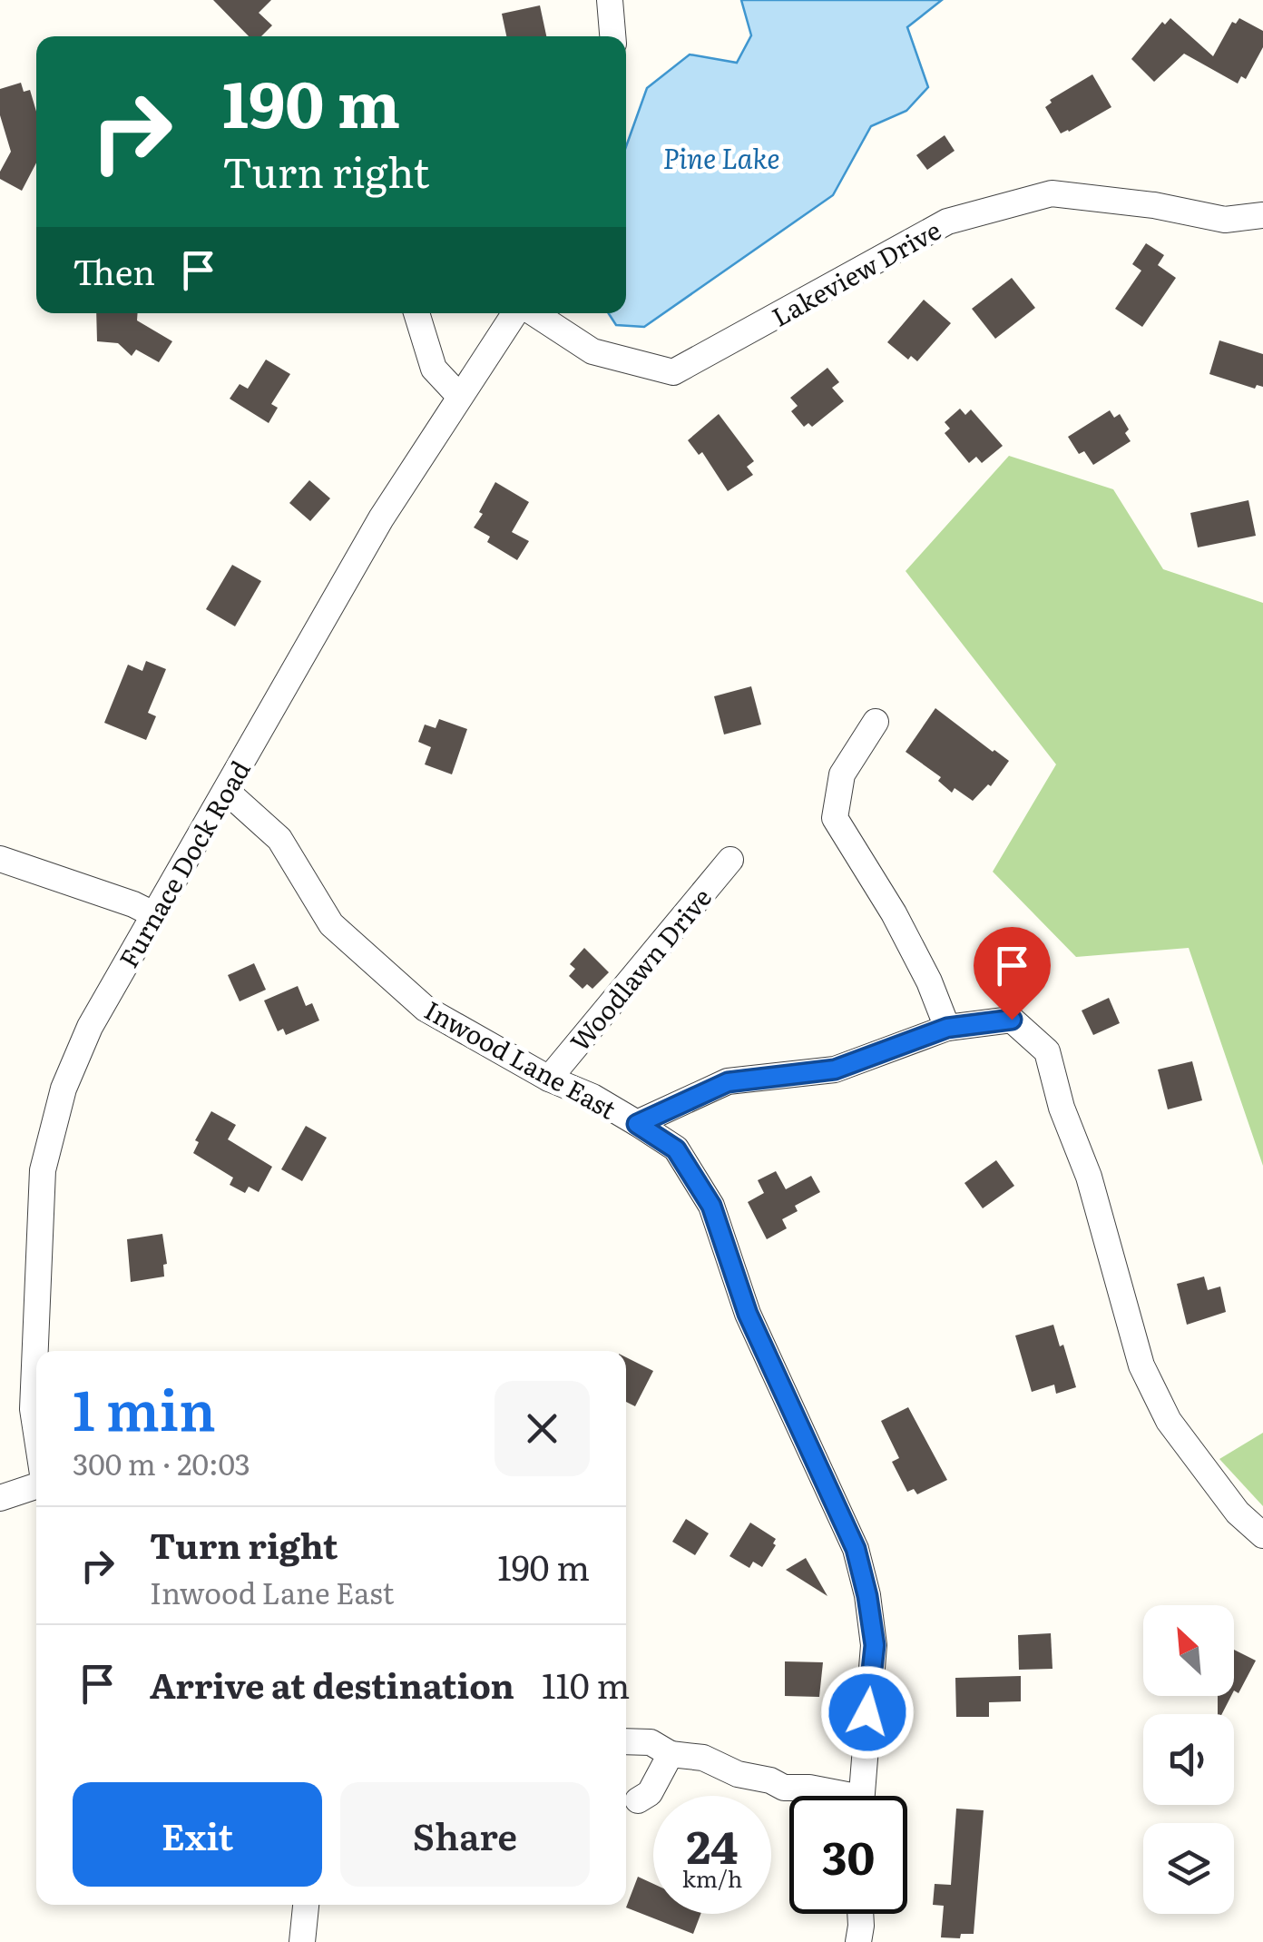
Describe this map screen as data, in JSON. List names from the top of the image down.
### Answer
{
  "streets": {
    "street": [
      "Lakeview Drive",
      "Furnace Dock Road",
      "Woodlawn Drive",
      "Inwood Lane East"
    ]
  },
  "crossings": [
    ["Furnace Dock Road", "Inwood Lane East"],
    ["Woodlawn Drive", "Inwood Lane East"]
  ],
  "water": ["Pine Lake"],
  "north": "top left",
  "page": {
    "turn": ["190 m", "Turn right"],
    "then": "Then",
    "heading": ["1 min", "300 m · 20:03"],
    "list": [
      {
        "name": "Turn right",
        "note": "Inwood Lane East",
        "value": "190 m"
      },
      {
        "name": "Arrive at destination",
        "value": "110 m"
      }
    ],
    "buttons": ["Exit", "Share"],
    "speed": "24 km/h",
    "limit": "30"
  }
}
